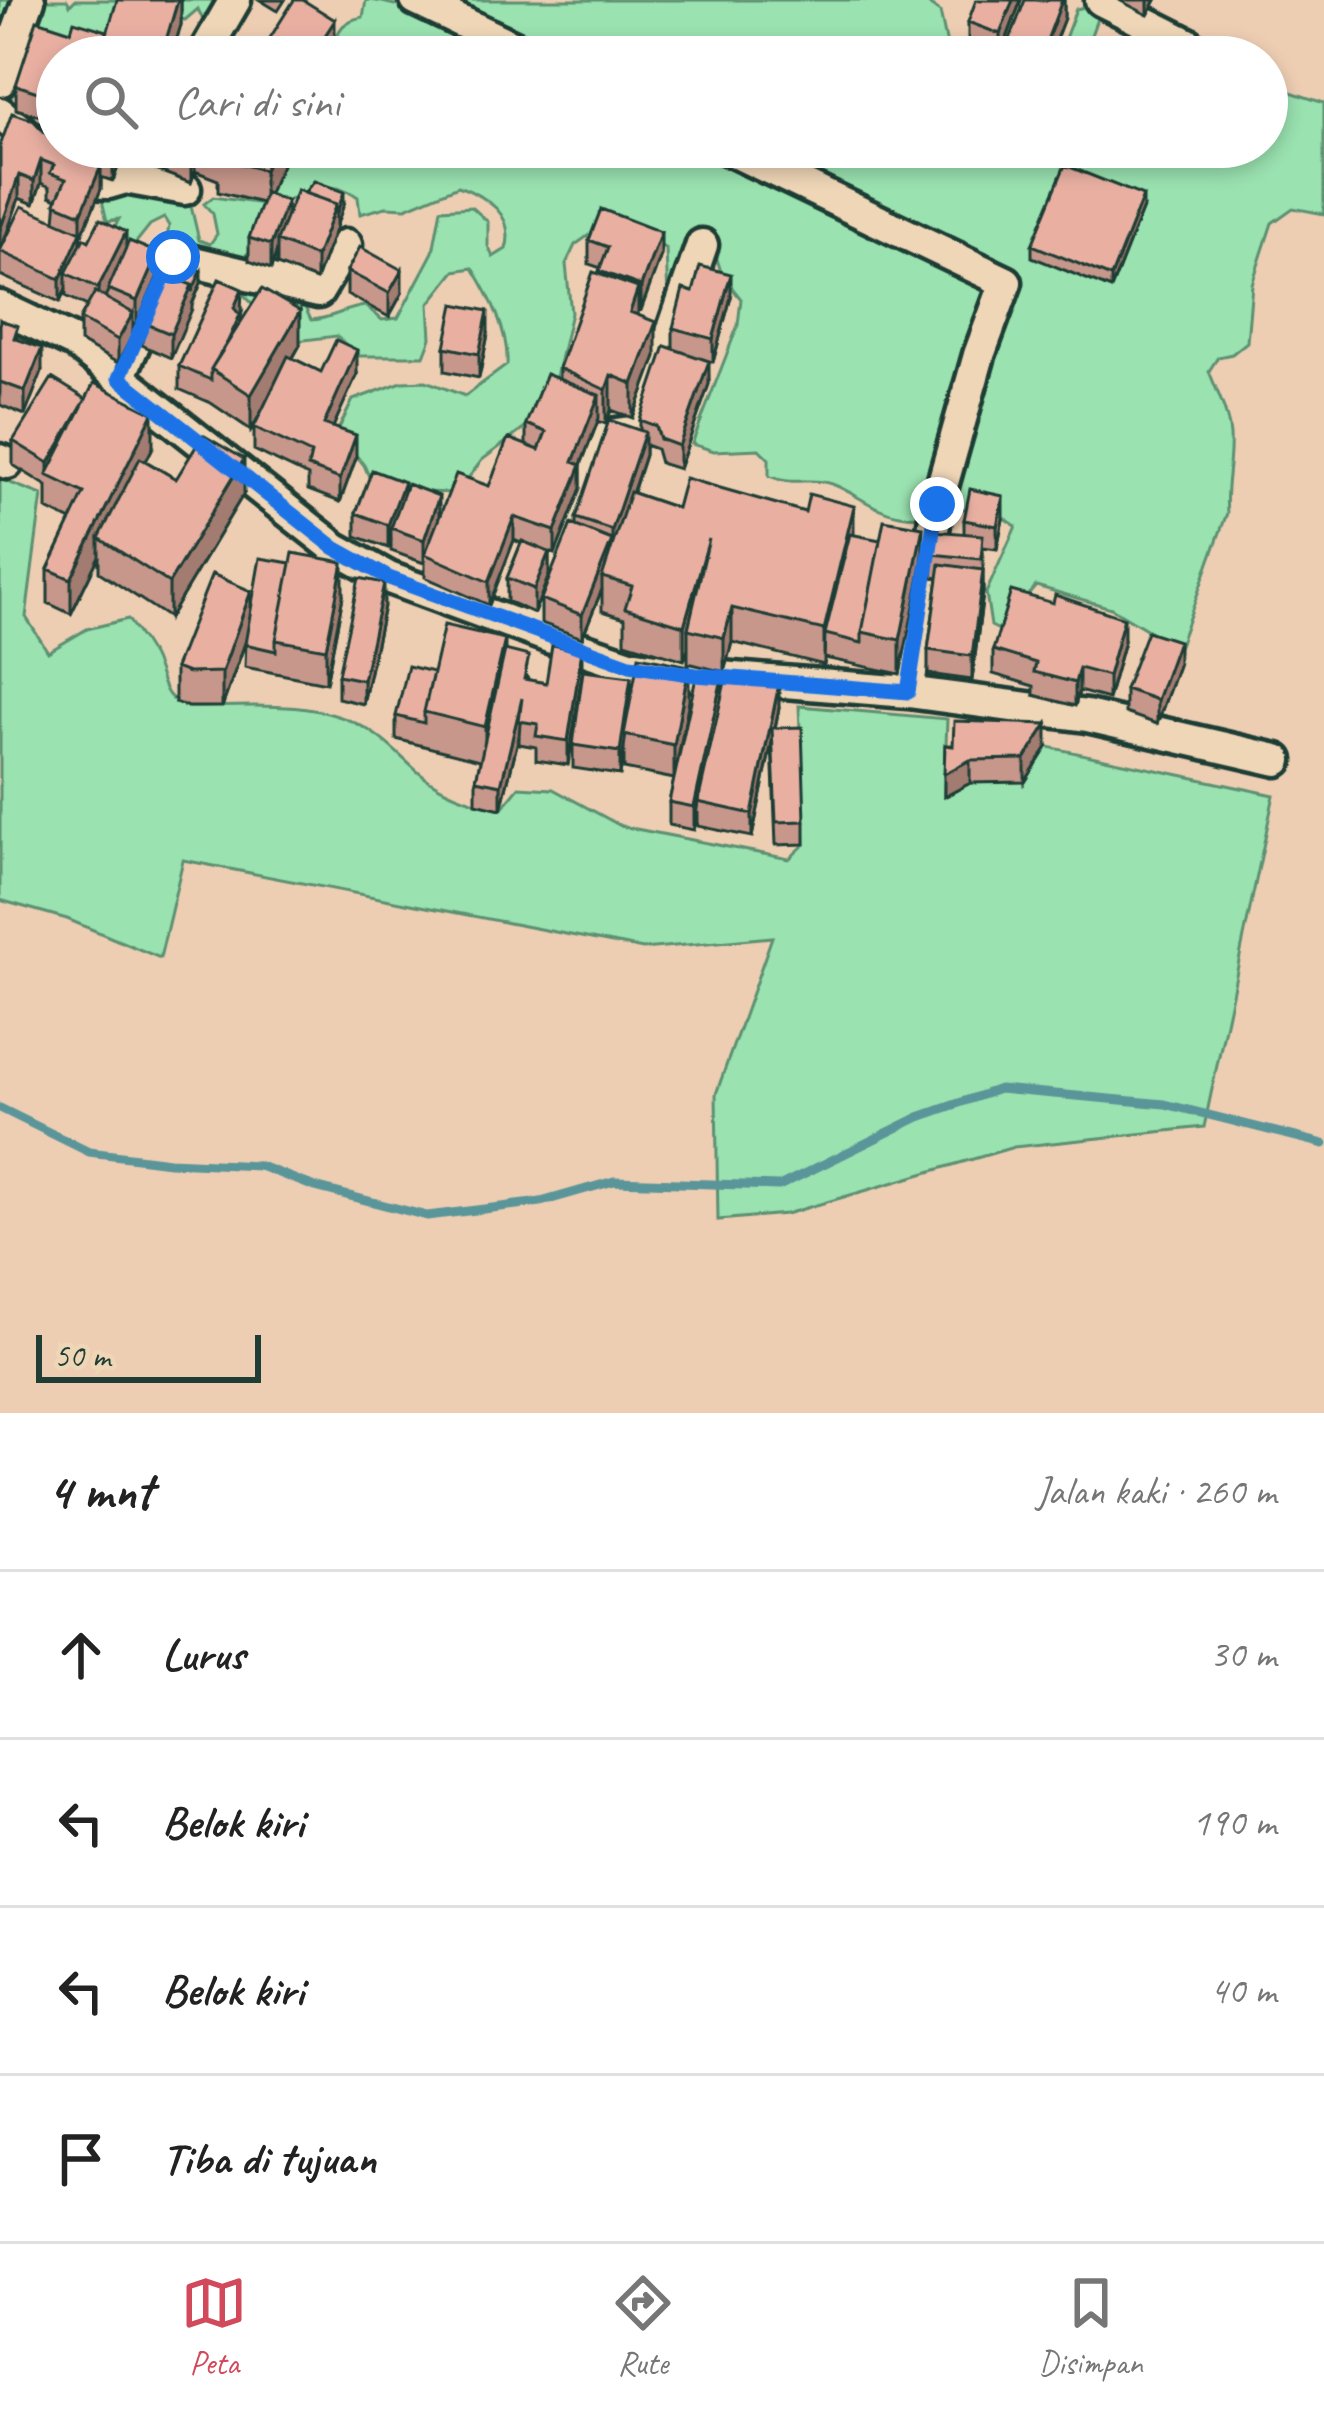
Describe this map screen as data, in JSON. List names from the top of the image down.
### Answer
{
  "scale_bar": "50 m",
  "page": {
    "search": "Cari di sini",
    "scale": "50 m",
    "heading": ["4 mnt", "Jalan kaki · 260 m"],
    "list": [
      ["Lurus", "30 m"],
      ["Belok kiri", "190 m"],
      ["Belok kiri", "40 m"],
      "Tiba di tujuan"
    ],
    "nav": ["Peta", "Rute", "Disimpan"]
  }
}
